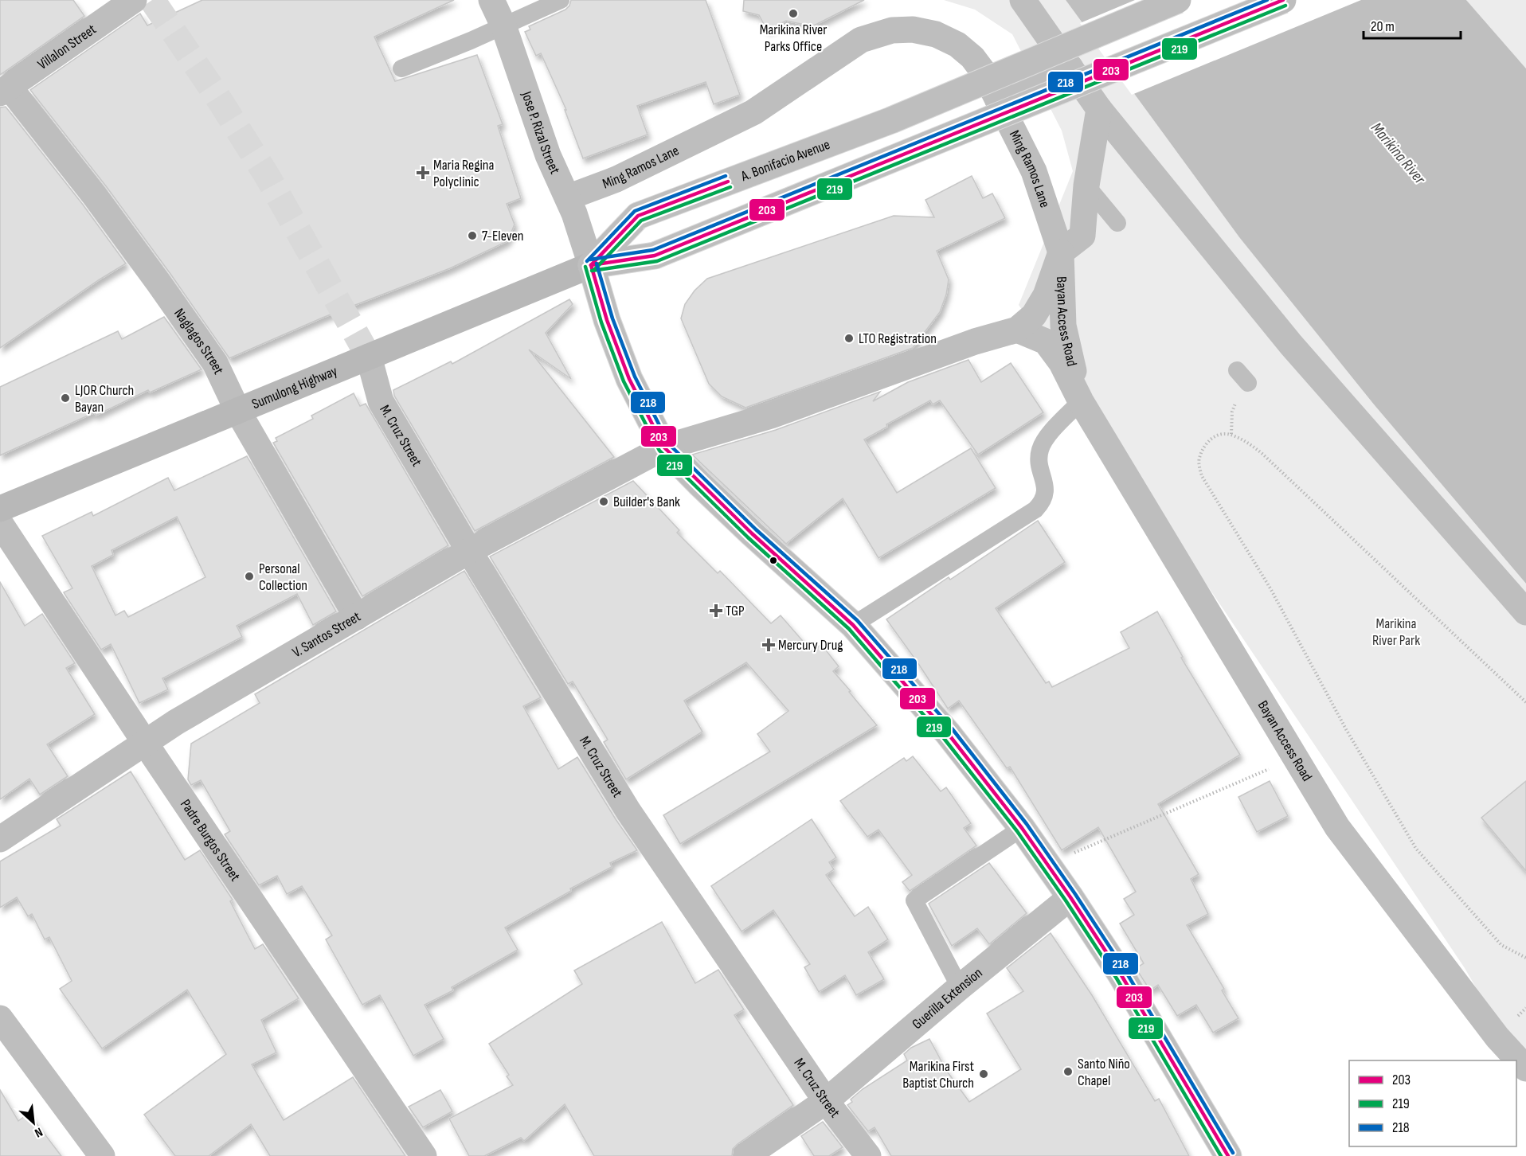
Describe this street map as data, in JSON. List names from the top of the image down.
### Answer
{
  "streets": {
    "main road": ["Sumulong Highway"],
    "street": [
      "Villalon Street",
      "Jose P. Rizal Street",
      "A. Bonifacio Avenue",
      "Ming Ramos Lane",
      "Bayan Access Road",
      "Naglagos Street",
      "M. Cruz Street",
      "V. Santos Street",
      "Padre Burgos Street",
      "Guerilla Extension"
    ]
  },
  "crossings": [
    ["Villalon Street", "Naglagos Street"],
    ["Jose P. Rizal Street", "A. Bonifacio Avenue"],
    ["Jose P. Rizal Street", "Ming Ramos Lane"],
    ["Jose P. Rizal Street", "Sumulong Highway"],
    ["Jose P. Rizal Street", "V. Santos Street"],
    ["Jose P. Rizal Street", "Guerilla Extension"],
    ["A. Bonifacio Avenue", "Sumulong Highway"],
    ["Ming Ramos Lane", "Bayan Access Road"],
    ["Naglagos Street", "Sumulong Highway"],
    ["Naglagos Street", "V. Santos Street"],
    ["Sumulong Highway", "M. Cruz Street"],
    ["M. Cruz Street", "V. Santos Street"],
    ["M. Cruz Street", "Guerilla Extension"],
    ["V. Santos Street", "Padre Burgos Street"]
  ],
  "water": ["Marikina River"],
  "parks": ["Marikina River Park"],
  "places": {
    "other": [
      "Marikina River Parks Office",
      "7-Eleven",
      "LTO Registration",
      "LJOR Church Bayan",
      "Builder's Bank",
      "Personal Collection",
      "Santo Niño Chapel",
      "Marikina First Baptist Church"
    ],
    "health": ["Maria Regina Polyclinic", "TGP", "Mercury Drug"]
  },
  "lines": ["transit line 203", "transit line 218", "transit line 219"],
  "legend": ["203", "219", "218"],
  "scale_bar": "20 m",
  "north": "bottom right"
}
